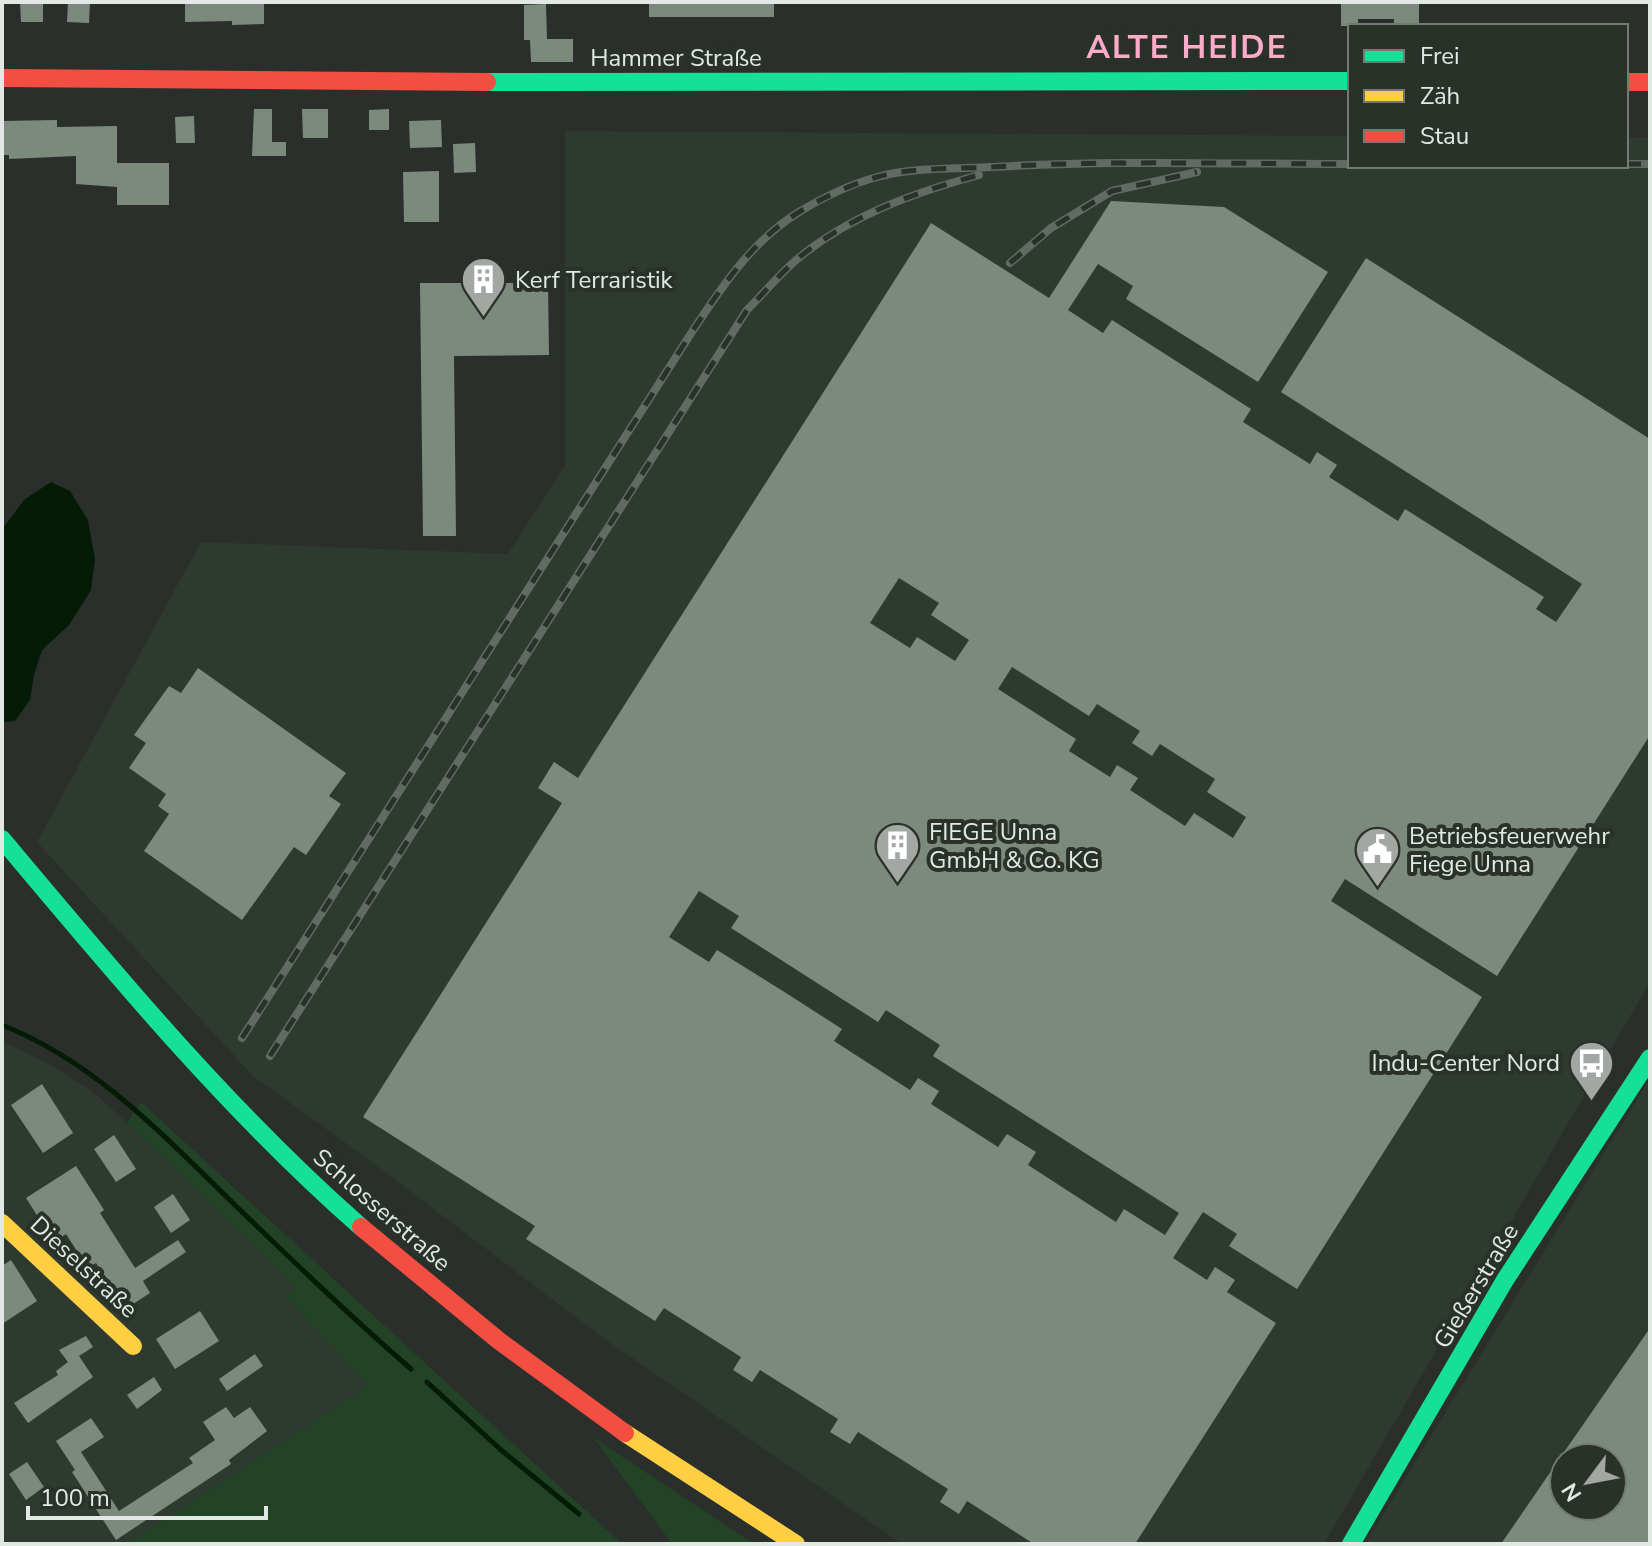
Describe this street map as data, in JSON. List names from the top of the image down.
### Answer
{
  "streets": {
    "street": [
      "Hammer Straße",
      "Schlosserstraße",
      "Dieselstraße",
      "Gießerstraße"
    ]
  },
  "districts": ["ALTE HEIDE"],
  "places": {
    "building": ["Kerf Terraristik", "FIEGE Unna GmbH & Co. KG"],
    "public building": ["Betriebsfeuerwehr Fiege Unna"],
    "bus stop": ["Indu-Center Nord"]
  },
  "legend": ["Frei", "Zäh", "Stau"],
  "scale_bar": "100 m",
  "north": "bottom left"
}
